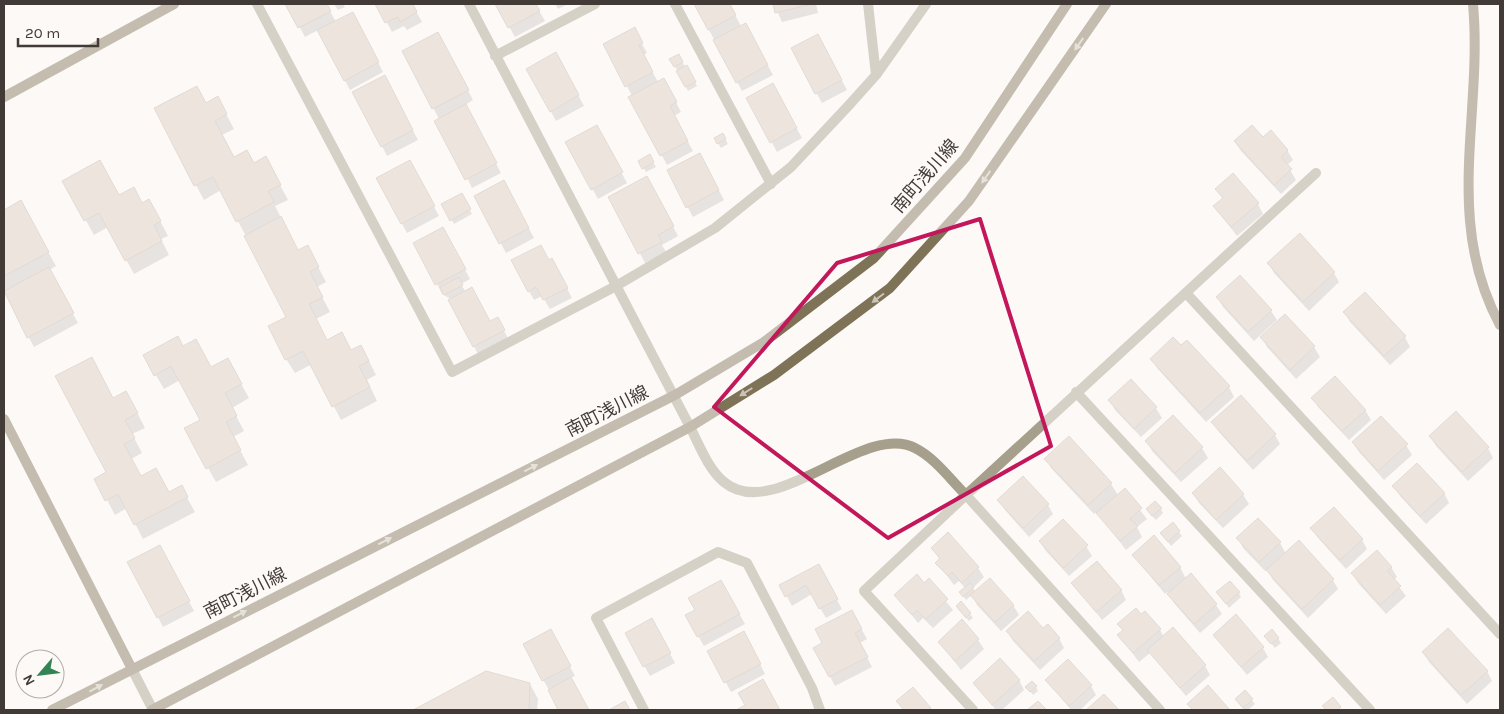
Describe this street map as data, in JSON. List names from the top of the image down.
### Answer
{
  "streets": {
    "street": ["南町浅川線"]
  },
  "scale_bar": "20 m",
  "north": "bottom left"
}
